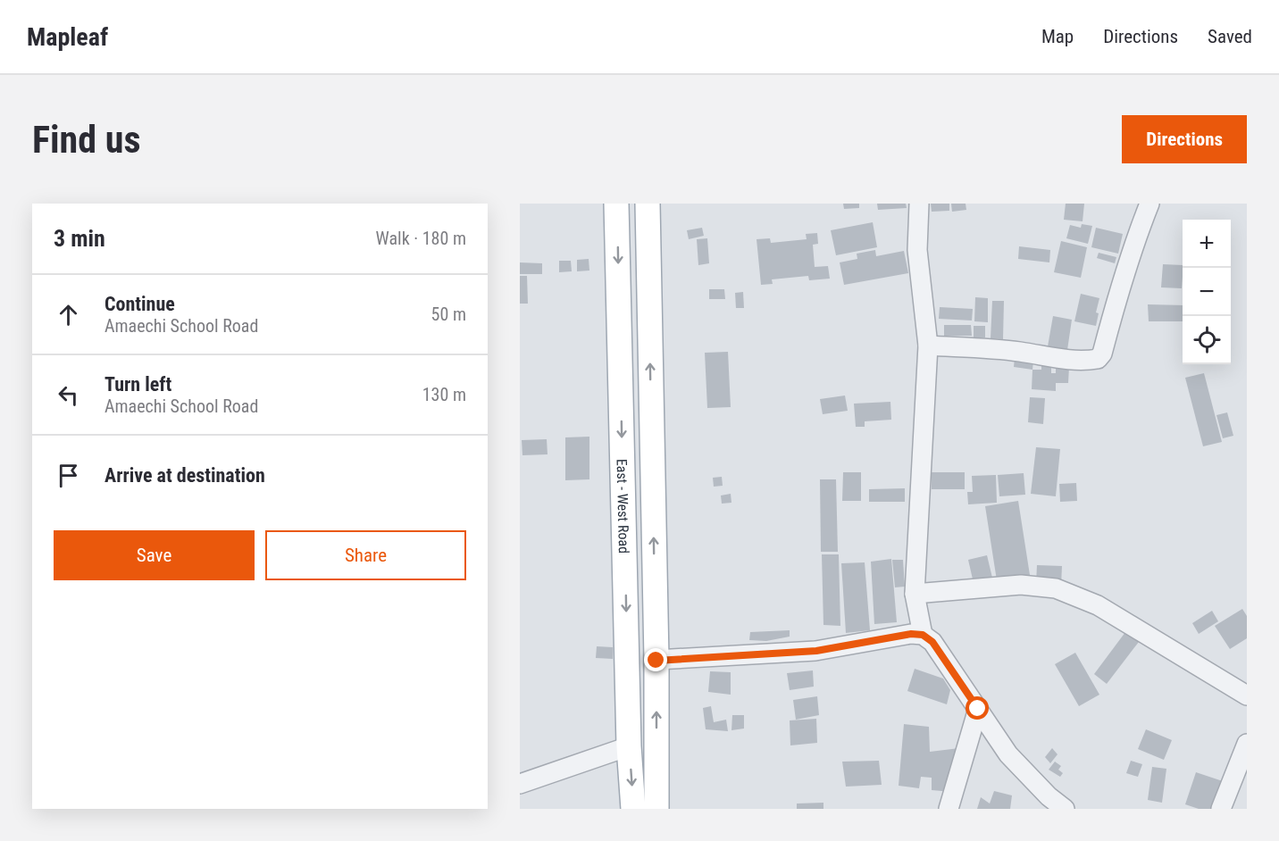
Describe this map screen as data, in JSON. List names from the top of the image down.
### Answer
{
  "streets": {
    "main road": ["East - West Road"]
  },
  "page": {
    "header": "Mapleaf",
    "nav": ["Map", "Directions", "Saved"],
    "buttons": [
      "Directions",
      ["Save", "Share"]
    ],
    "title": "Find us",
    "heading": ["3 min", "Walk · 180 m"],
    "map_buttons": ["+", "−"],
    "list": [
      ["Continue", "Amaechi School Road", "50 m"],
      ["Turn left", "Amaechi School Road", "130 m"],
      "Arrive at destination"
    ]
  }
}
